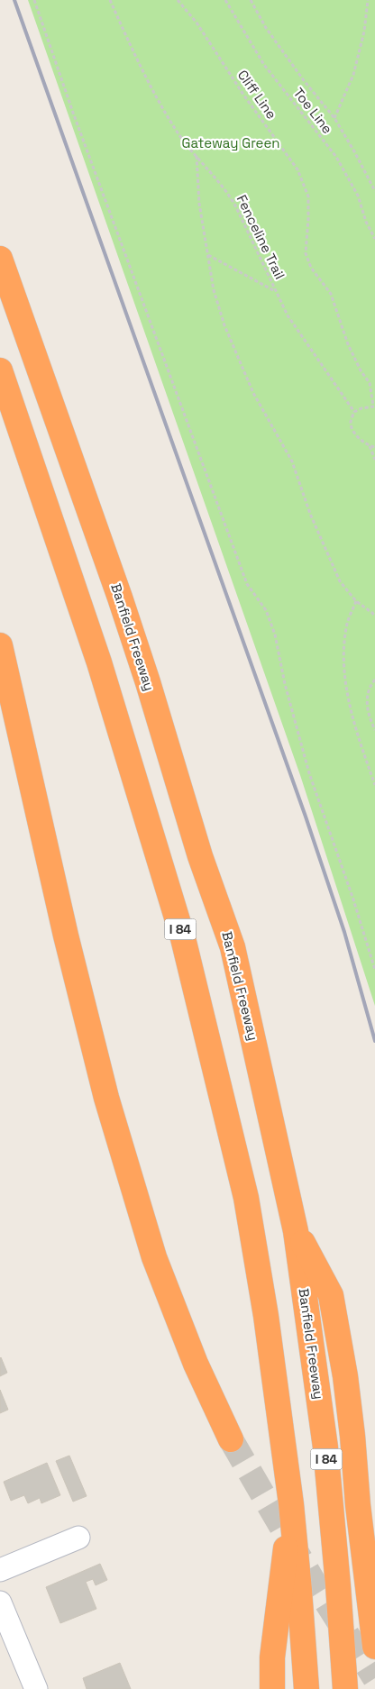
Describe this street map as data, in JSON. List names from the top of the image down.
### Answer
{
  "streets": {
    "highway": ["Banfield Freeway", "I 84"],
    "path": ["Cliff Line", "Toe Line", "Fenceline Trail"]
  },
  "parks": ["Gateway Green"]
}
